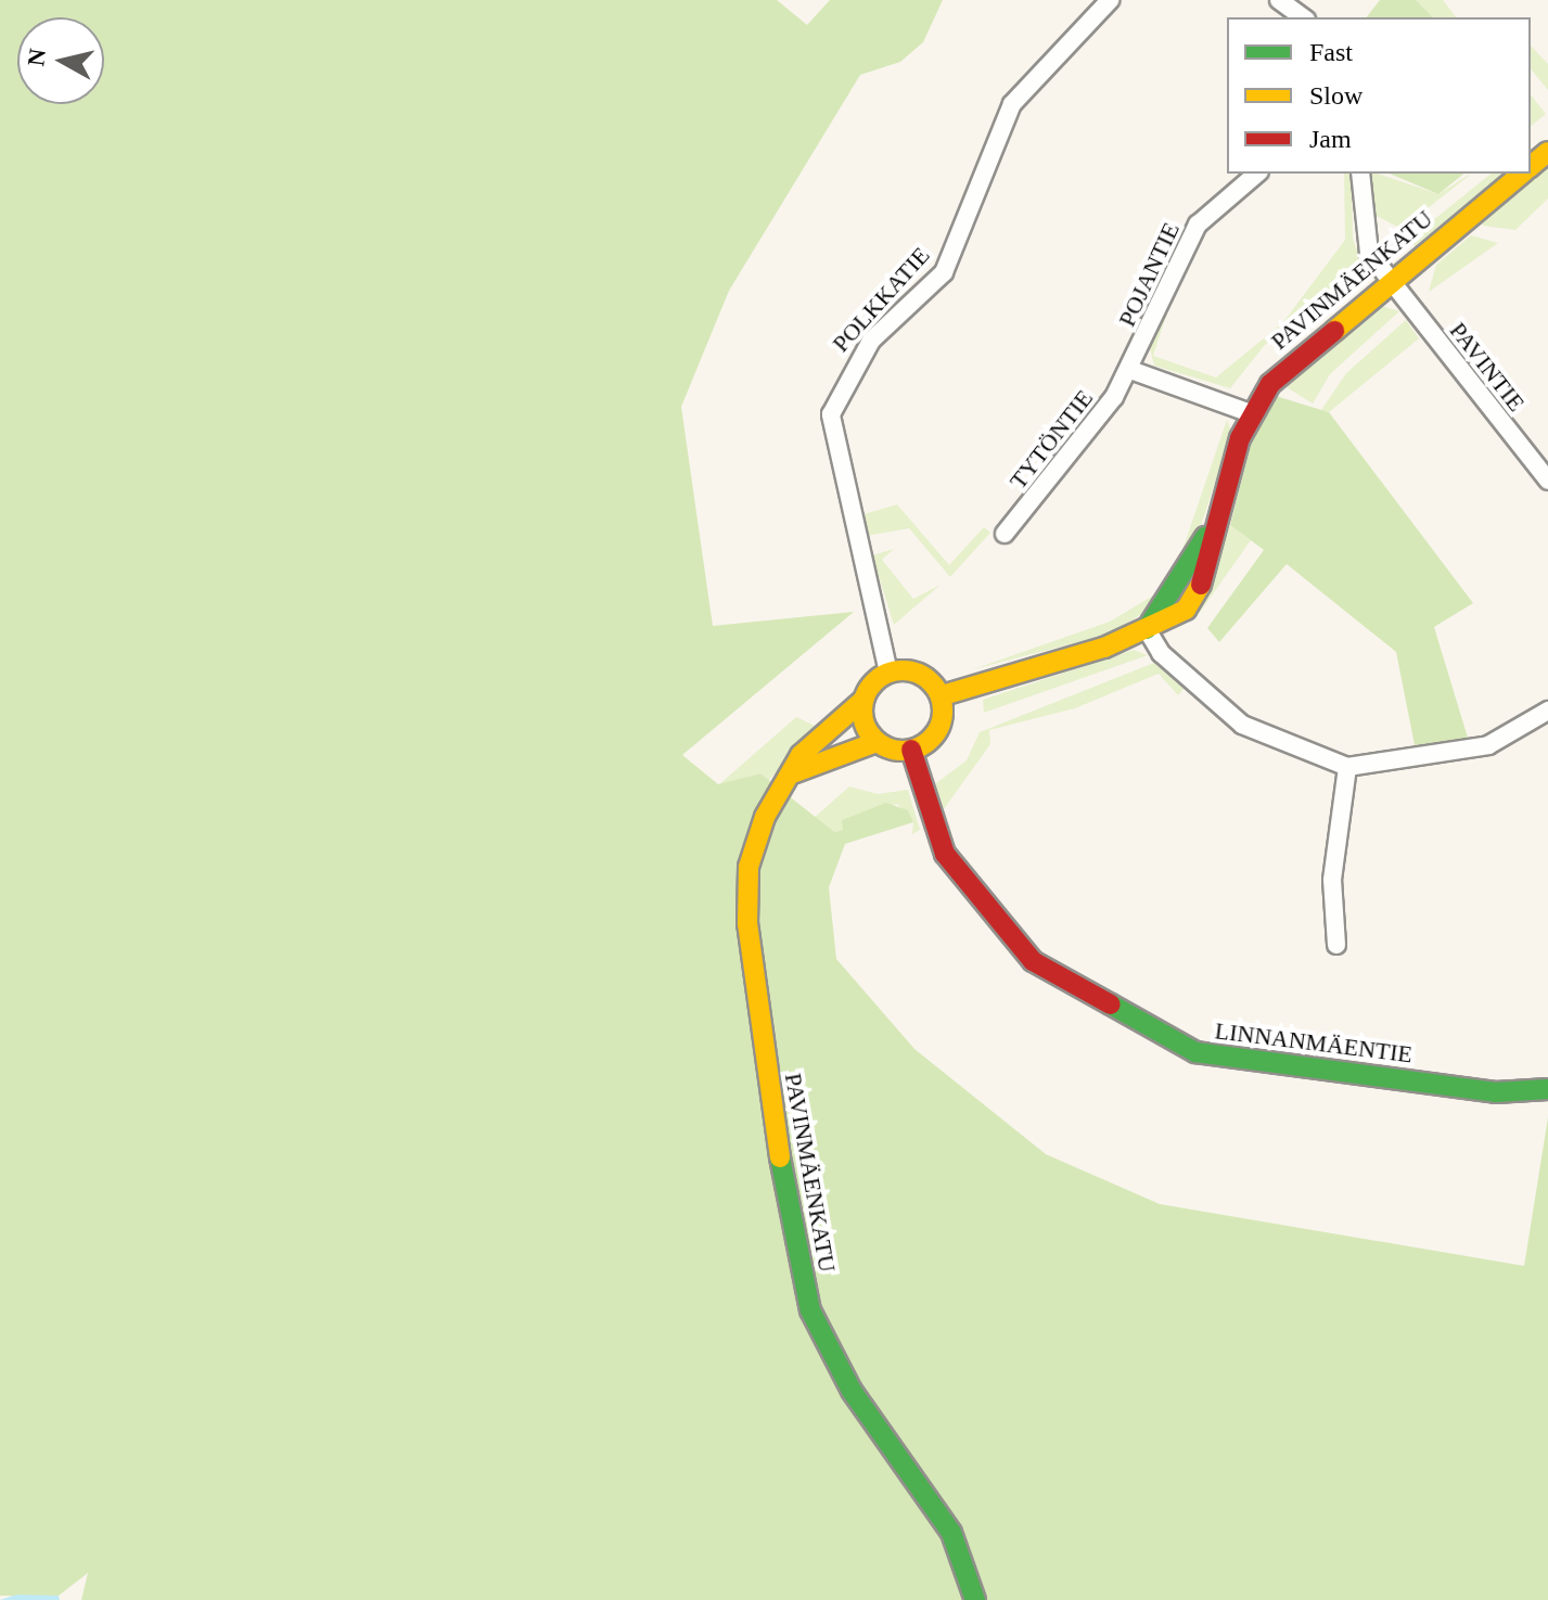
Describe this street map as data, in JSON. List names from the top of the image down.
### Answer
{
  "streets": {
    "street": [
      "POJANTIE",
      "PAVINMÄENKATU",
      "POLKKATIE",
      "PAVINTIE",
      "TYTÖNTIE",
      "LINNANMÄENTIE"
    ]
  },
  "crossings": [
    ["POJANTIE", "TYTÖNTIE"],
    ["PAVINMÄENKATU", "POLKKATIE"],
    ["PAVINMÄENKATU", "PAVINTIE"],
    ["PAVINMÄENKATU", "LINNANMÄENTIE"],
    ["POLKKATIE", "LINNANMÄENTIE"]
  ],
  "legend": ["Fast", "Slow", "Jam"],
  "north": "left"
}
